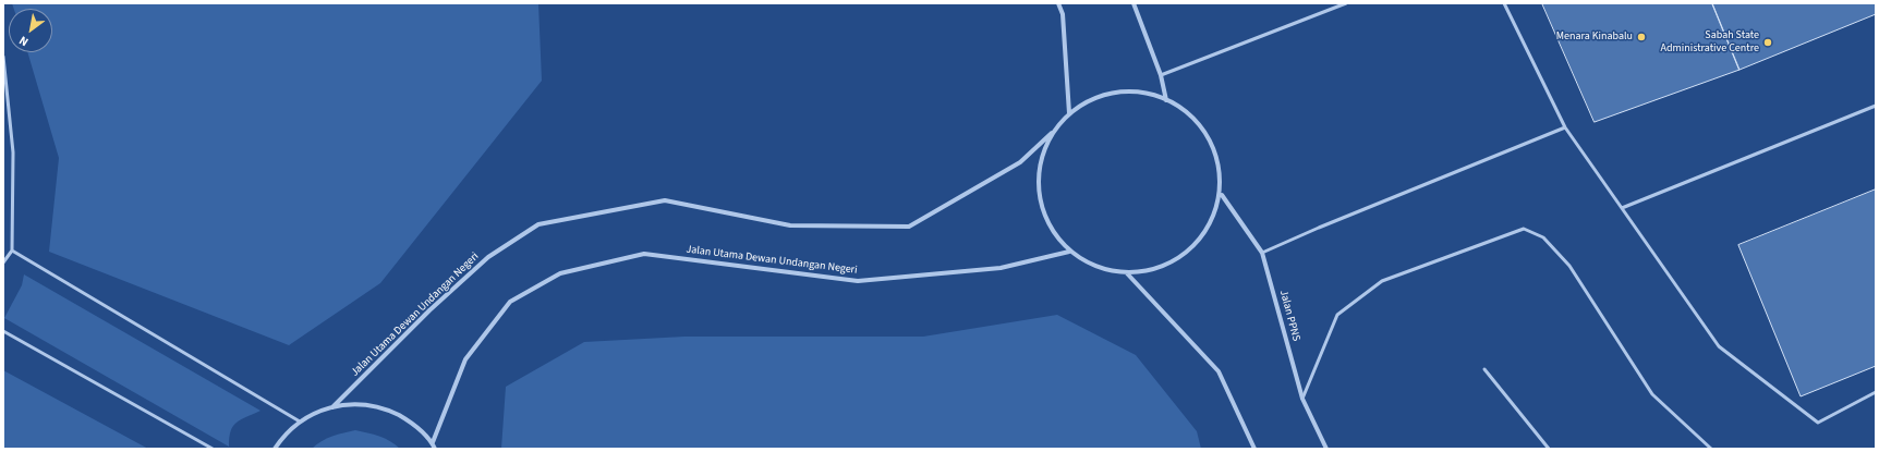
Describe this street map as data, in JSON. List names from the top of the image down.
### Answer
{
  "streets": {
    "street": ["Jalan Utama Dewan Undangan Negeri", "Jalan PPNS"]
  },
  "places": ["Menara Kinabalu", "Sabah State Administrative Centre"],
  "north": "bottom left"
}
